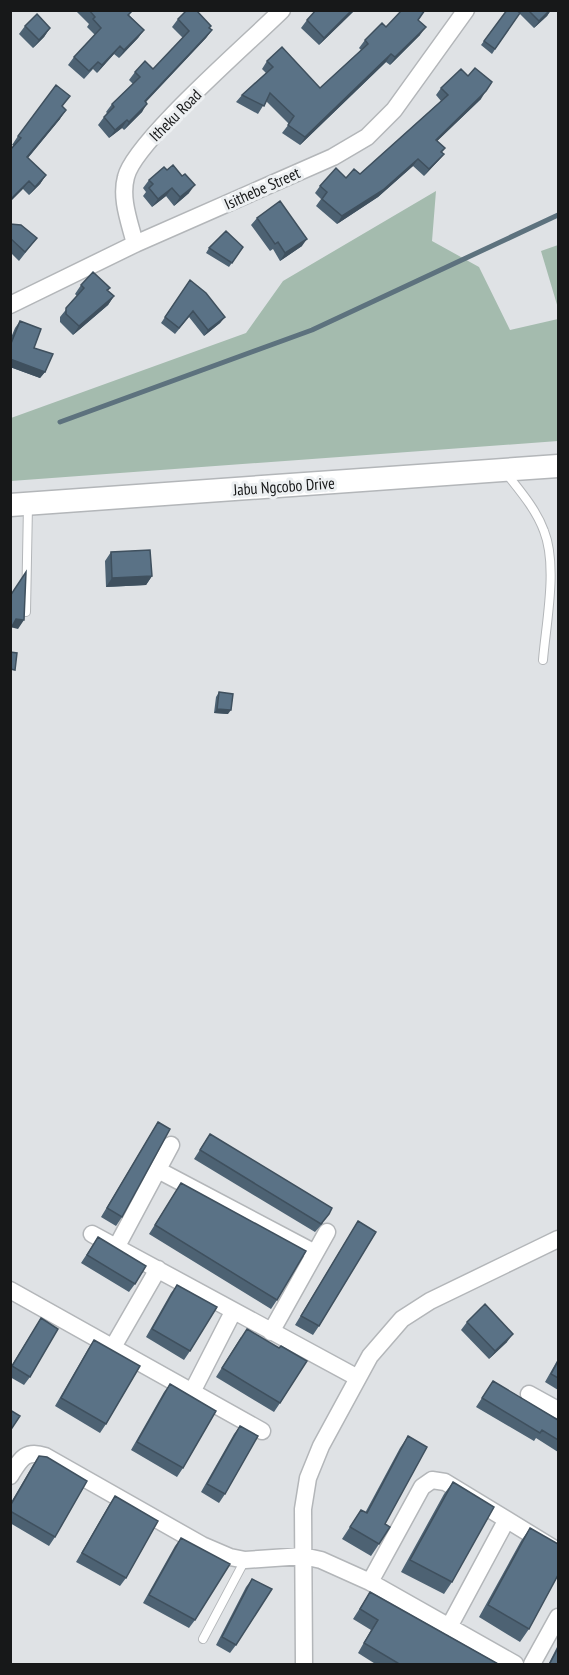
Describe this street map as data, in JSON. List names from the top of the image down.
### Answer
{
  "streets": {
    "main road": ["Jabu Ngcobo Drive"],
    "street": ["Itheku Road", "Isithebe Street"]
  },
  "crossings": [
    ["Itheku Road", "Isithebe Street"]
  ]
}
